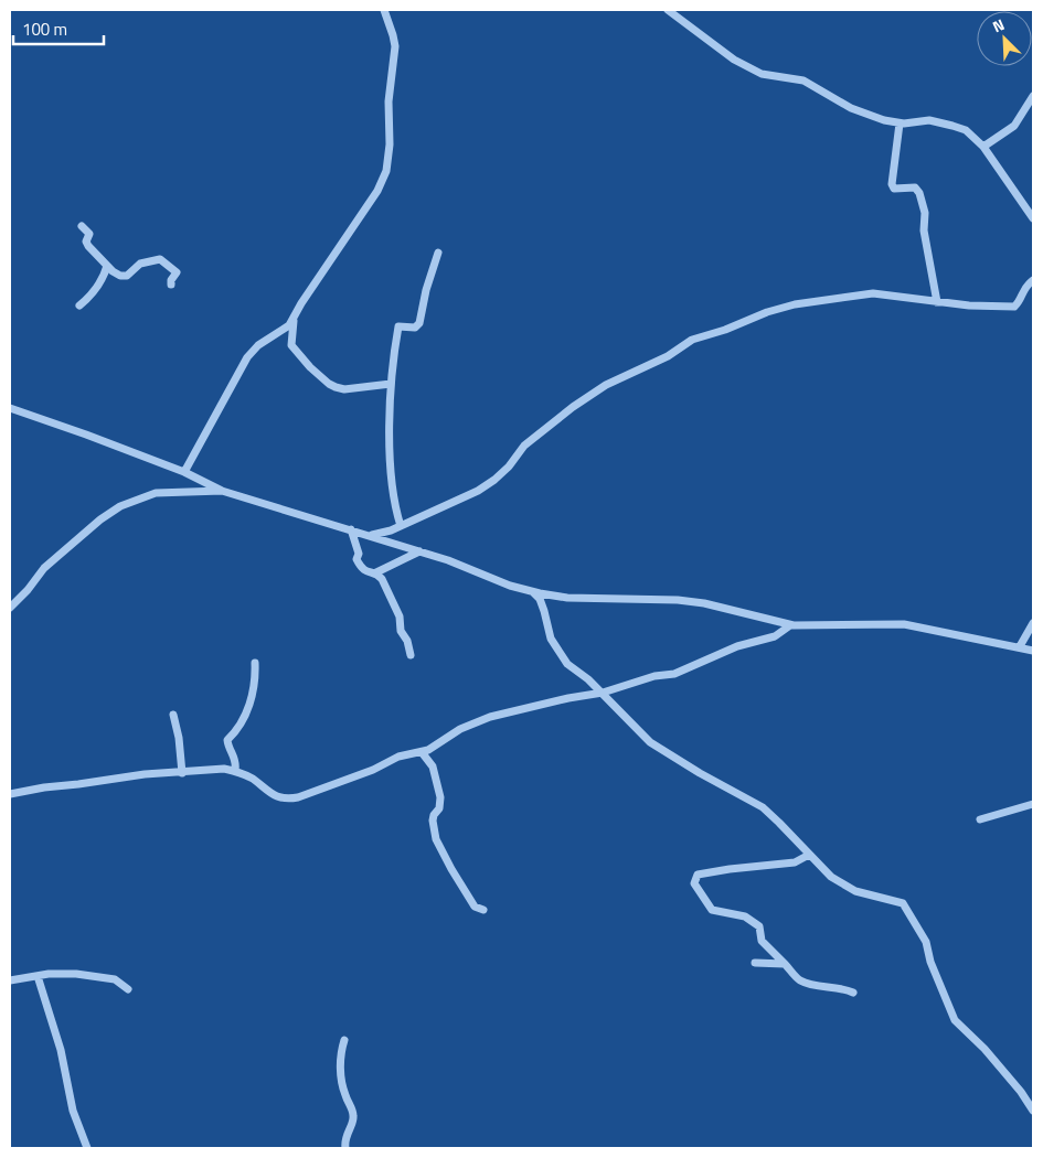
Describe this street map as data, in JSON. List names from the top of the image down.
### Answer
{
  "scale_bar": "100 m",
  "north": "top left"
}
